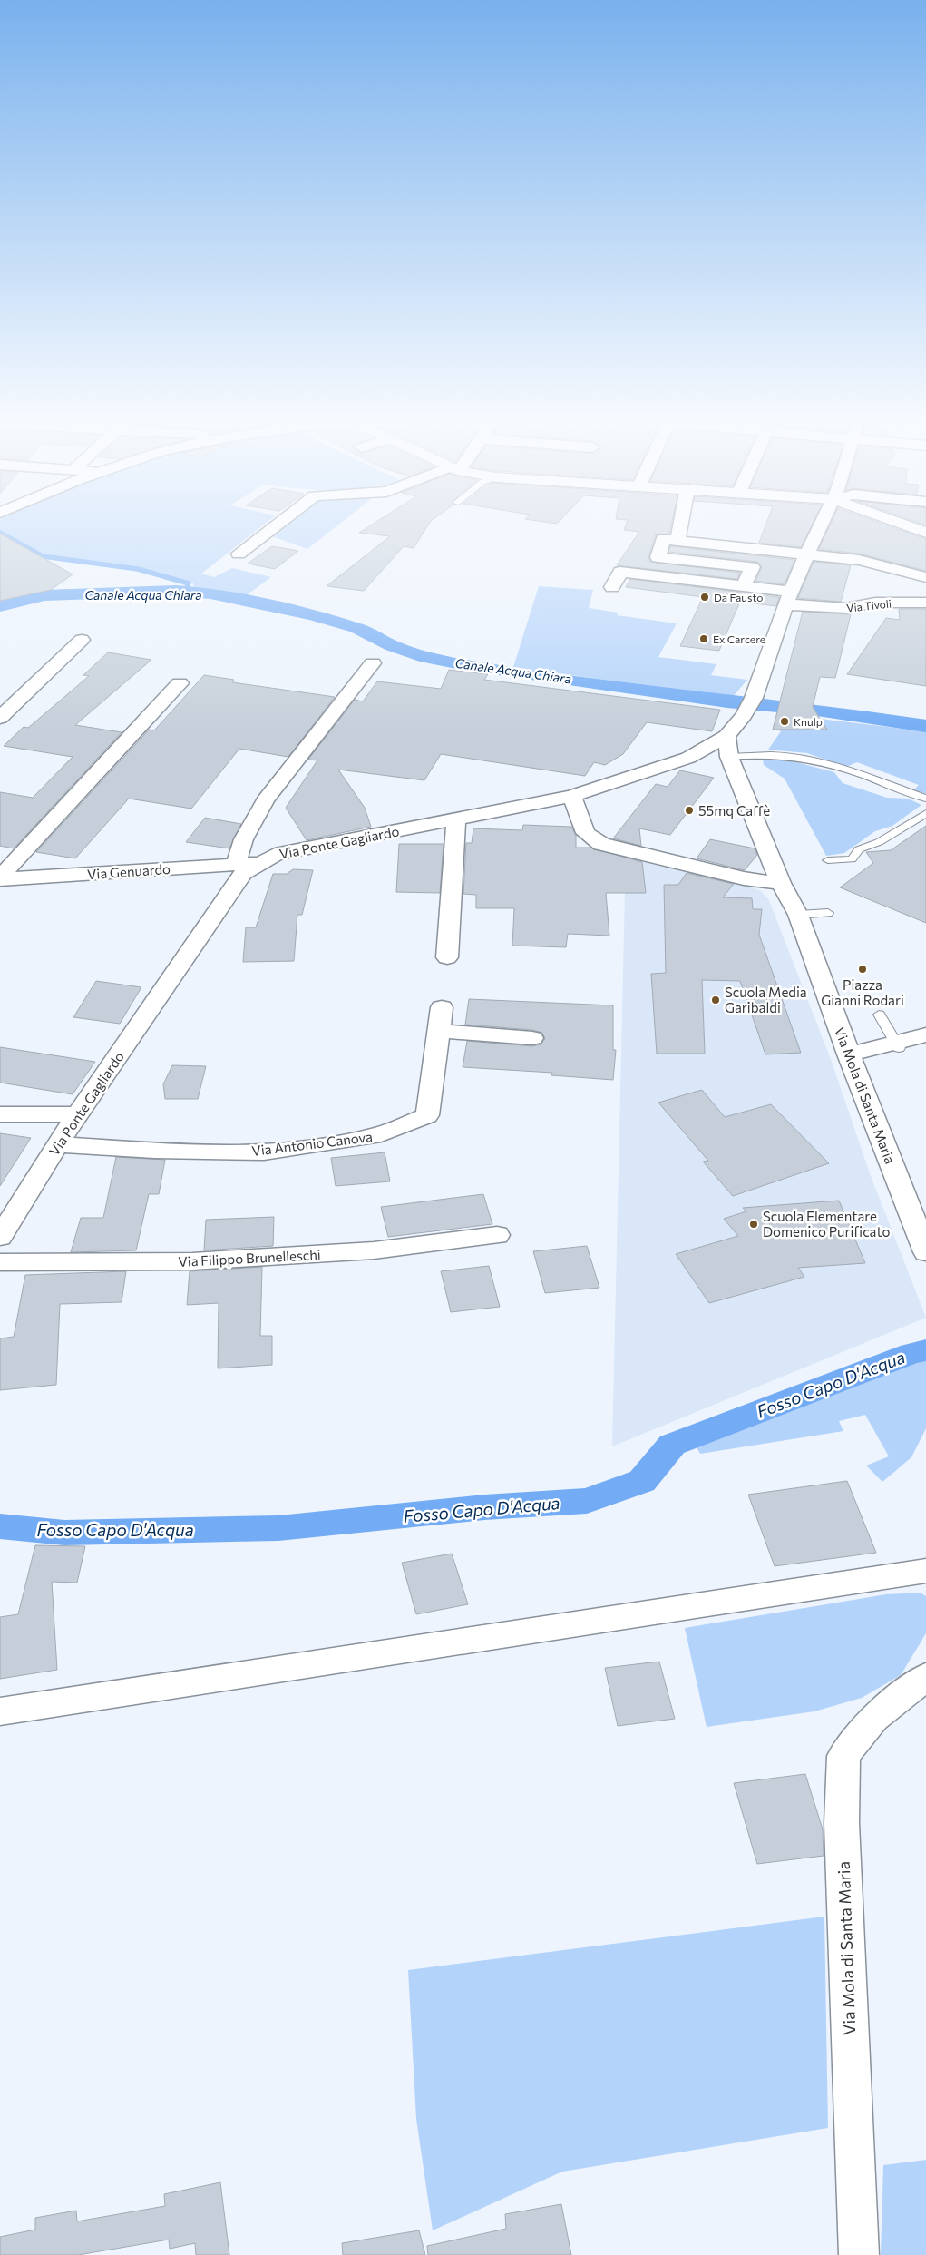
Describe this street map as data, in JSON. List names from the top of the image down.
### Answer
{
  "streets": {
    "street": [
      "Via Tivoli",
      "Via Ponte Gagliardo",
      "Via Genuardo",
      "Via Mola di Santa Maria",
      "Via Antonio Canova",
      "Via Filippo Brunelleschi"
    ]
  },
  "crossings": [
    ["Via Ponte Gagliardo", "Via Genuardo"],
    ["Via Ponte Gagliardo", "Via Mola di Santa Maria"],
    ["Via Ponte Gagliardo", "Via Antonio Canova"]
  ],
  "water": ["Canale Acqua Chiara", "Fosso Capo D'Acqua"],
  "places": [
    "Da Fausto",
    "Ex Carcere",
    "Knulp",
    "55mq Caffè",
    "Piazza Gianni Rodari",
    "Scuola Media Garibaldi",
    "Scuola Elementare Domenico Purificato"
  ]
}
